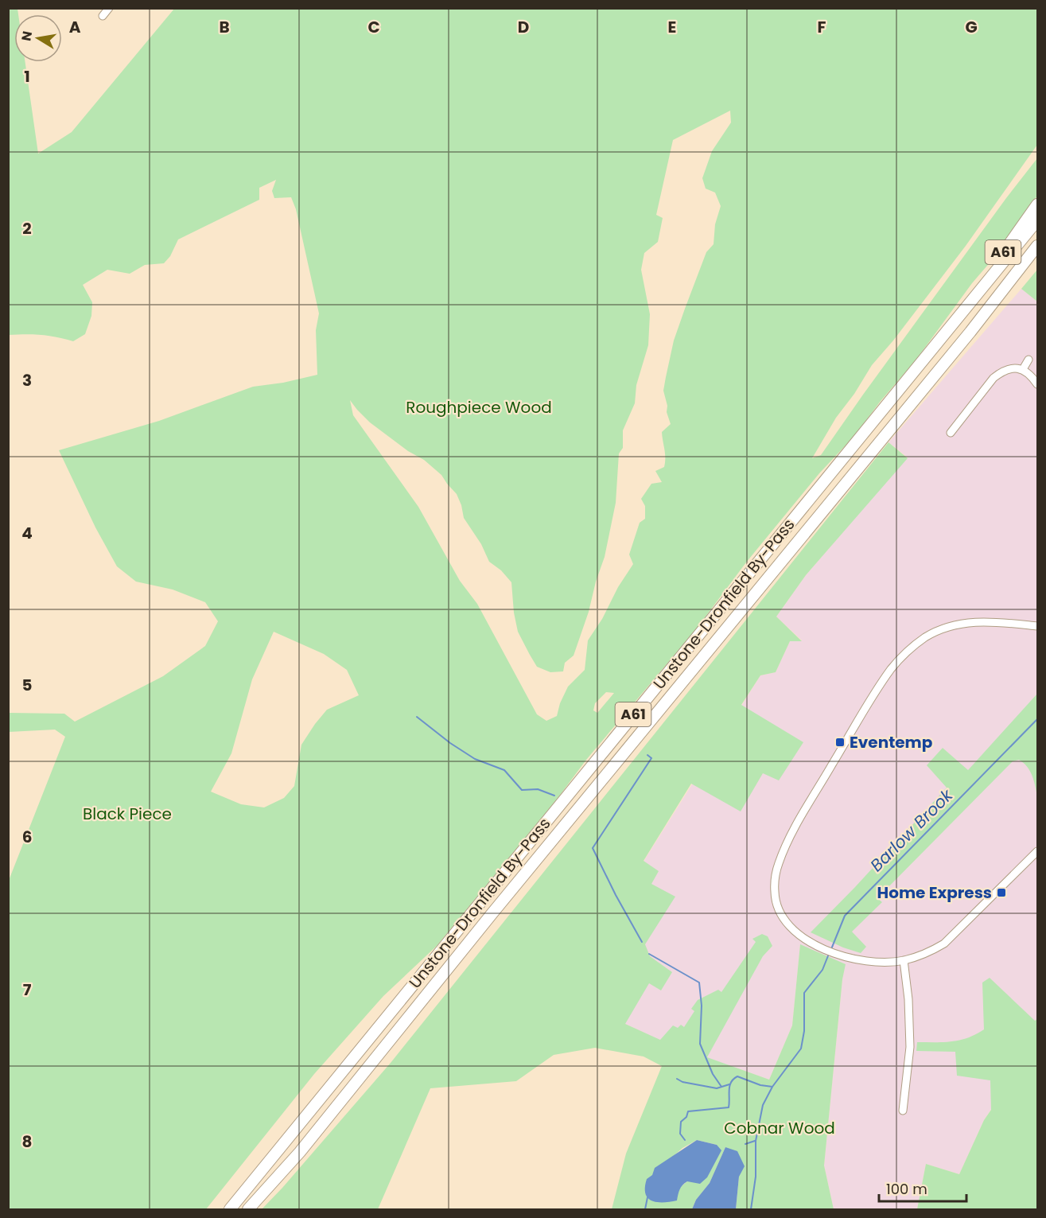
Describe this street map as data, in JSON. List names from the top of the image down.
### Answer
{
  "streets": {
    "highway": ["A61", "Unstone-Dronfield By-Pass"]
  },
  "crossings": [
    ["A61", "Unstone-Dronfield By-Pass"]
  ],
  "water": ["Barlow Brook"],
  "parks": ["Roughpiece Wood", "Black Piece", "Cobnar Wood"],
  "places": {
    "transit": ["Eventemp", "Home Express"]
  },
  "scale_bar": "100 m",
  "north": "left",
  "grid": {
    "columns": [
      "A",
      "B",
      "C",
      "D",
      "E",
      "F",
      "G"
    ],
    "rows": [
      "1",
      "2",
      "3",
      "4",
      "5",
      "6",
      "7",
      "8"
    ]
  }
}
